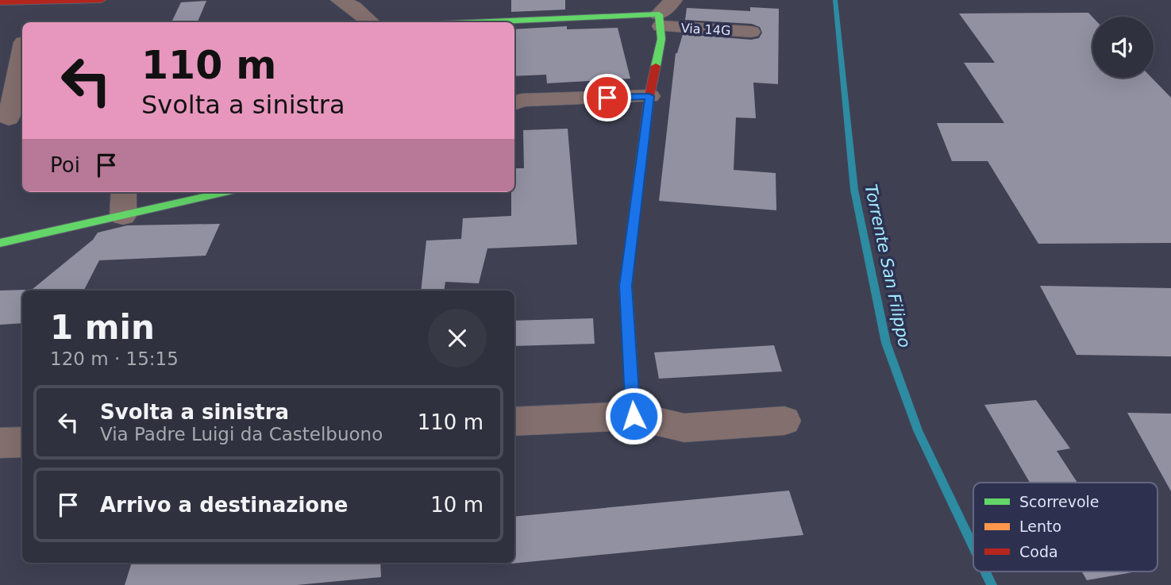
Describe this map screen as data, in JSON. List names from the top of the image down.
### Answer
{
  "streets": {
    "street": ["Via 14G"]
  },
  "water": ["Torrente San Filippo"],
  "legend": ["Scorrevole", "Lento", "Coda"],
  "page": {
    "turn": ["110 m", "Svolta a sinistra"],
    "then": "Poi",
    "heading": ["1 min", "120 m · 15:15"],
    "list": [
      {
        "name": "Svolta a sinistra",
        "note": "Via Padre Luigi da Castelbuono",
        "value": "110 m"
      },
      {
        "name": "Arrivo a destinazione",
        "value": "10 m"
      }
    ]
  }
}
